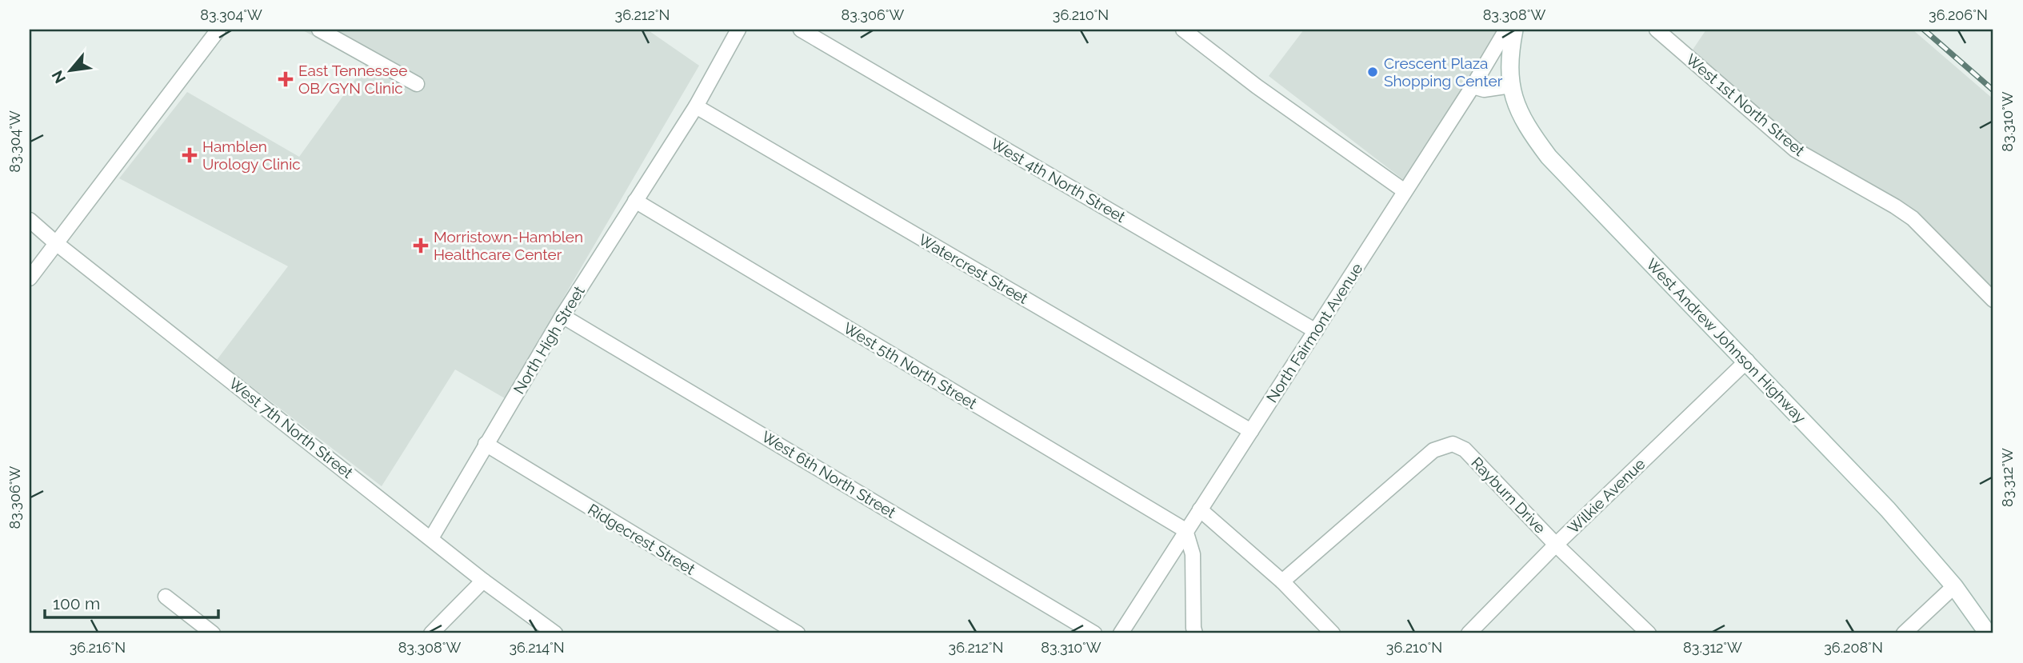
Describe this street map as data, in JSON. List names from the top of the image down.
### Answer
{
  "streets": {
    "main road": ["West Andrew Johnson Highway"],
    "street": [
      "West 1st North Street",
      "West 4th North Street",
      "Watercrest Street",
      "North Fairmont Avenue",
      "North High Street",
      "West 5th North Street",
      "West 7th North Street",
      "West 6th North Street",
      "Rayburn Drive",
      "Wilkie Avenue",
      "Ridgecrest Street"
    ]
  },
  "crossings": [
    ["West 4th North Street", "North Fairmont Avenue"],
    ["Watercrest Street", "North Fairmont Avenue"],
    ["Watercrest Street", "North High Street"],
    ["North Fairmont Avenue", "West 5th North Street"],
    ["North High Street", "West 5th North Street"],
    ["North High Street", "West 7th North Street"],
    ["North High Street", "West 6th North Street"],
    ["North High Street", "Ridgecrest Street"],
    ["West Andrew Johnson Highway", "Wilkie Avenue"],
    ["Rayburn Drive", "Wilkie Avenue"]
  ],
  "places": {
    "other": ["Crescent Plaza Shopping Center"],
    "health": ["East Tennessee OB/GYN Clinic", "Hamblen Urology Clinic", "Morristown-Hamblen Healthcare Center"]
  },
  "scale_bar": "100 m",
  "north": "bottom left",
  "coordinates": [
    "83.304°W",
    "36.212°N",
    "83.306°W",
    "36.210°N",
    "83.308°W",
    "36.206°N",
    "83.310°W",
    "83.312°W",
    "36.216°N",
    "36.214°N",
    "36.208°N"
  ]
}
